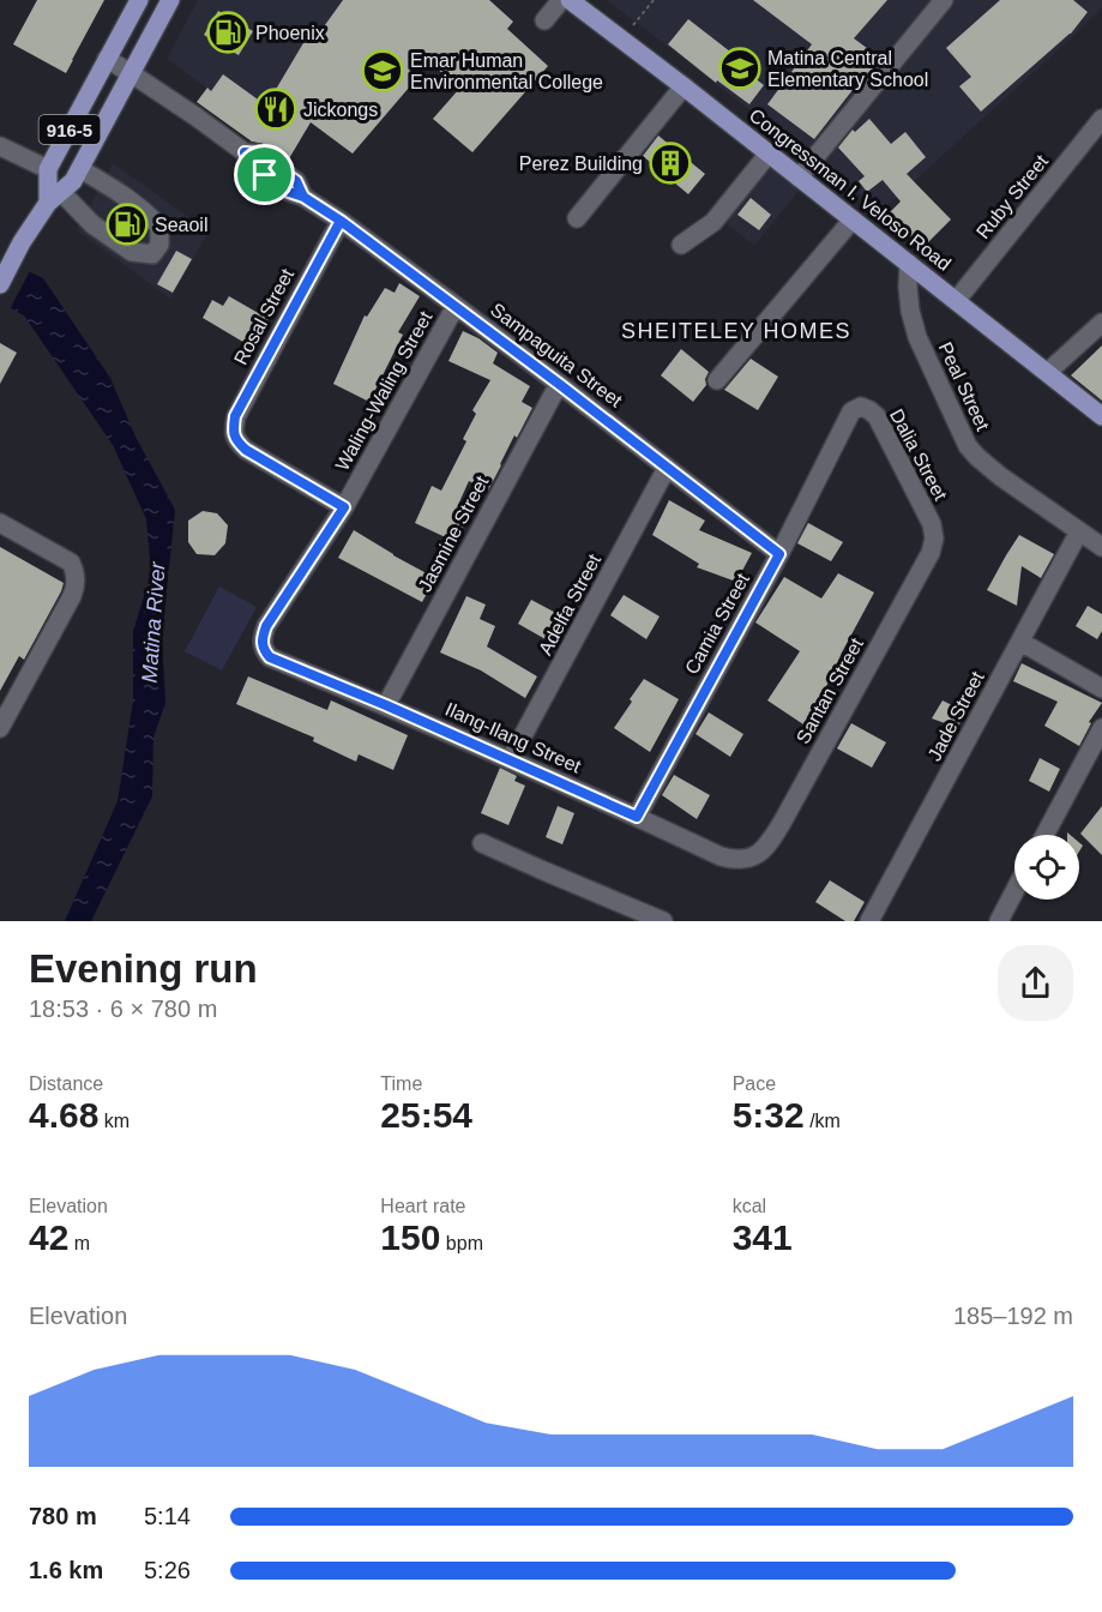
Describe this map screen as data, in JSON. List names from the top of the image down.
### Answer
{
  "streets": {
    "main road": ["916-5", "Congressman I. Veloso Road"],
    "street": [
      "Ruby Street",
      "Rosal Street",
      "Sampaguita Street",
      "Peal Street",
      "Waling-Waling Street",
      "Dalia Street",
      "Jasmine Street",
      "Adelfa Street",
      "Camia Street",
      "Santan Street",
      "Jade Street",
      "Ilang-Ilang Street"
    ]
  },
  "crossings": [
    ["916-5", "Sampaguita Street"],
    ["Congressman I. Veloso Road", "Ruby Street"],
    ["Congressman I. Veloso Road", "Peal Street"],
    ["Rosal Street", "Sampaguita Street"],
    ["Rosal Street", "Waling-Waling Street"],
    ["Sampaguita Street", "Waling-Waling Street"],
    ["Sampaguita Street", "Jasmine Street"],
    ["Sampaguita Street", "Adelfa Street"],
    ["Sampaguita Street", "Camia Street"],
    ["Peal Street", "Jade Street"],
    ["Waling-Waling Street", "Ilang-Ilang Street"],
    ["Dalia Street", "Camia Street"],
    ["Dalia Street", "Santan Street"],
    ["Jasmine Street", "Ilang-Ilang Street"],
    ["Adelfa Street", "Ilang-Ilang Street"],
    ["Camia Street", "Ilang-Ilang Street"],
    ["Santan Street", "Ilang-Ilang Street"]
  ],
  "districts": ["SHEITELEY HOMES"],
  "water": ["Matina River"],
  "places": {
    "fuel station": ["Phoenix", "Seaoil"],
    "school or university": ["Matina Central Elementary School", "Emar Human Environmental College"],
    "restaurant": ["Jickongs"],
    "building": ["Perez Building"]
  },
  "page": {
    "heading": ["Evening run", "18:53 · 6 × 780 m"],
    "stats": [
      ["Distance", "4.68 km"],
      ["Time", "25:54"],
      ["Pace", "5:32 /km"],
      ["Elevation", "42 m"],
      ["Heart rate", "150 bpm"],
      ["kcal", "341"]
    ],
    "chart": ["Elevation", "185–192 m"],
    "list": [
      {
        "name": "780 m",
        "note": "5:14"
      },
      {
        "name": "1.6 km",
        "note": "5:26"
      }
    ]
  }
}
